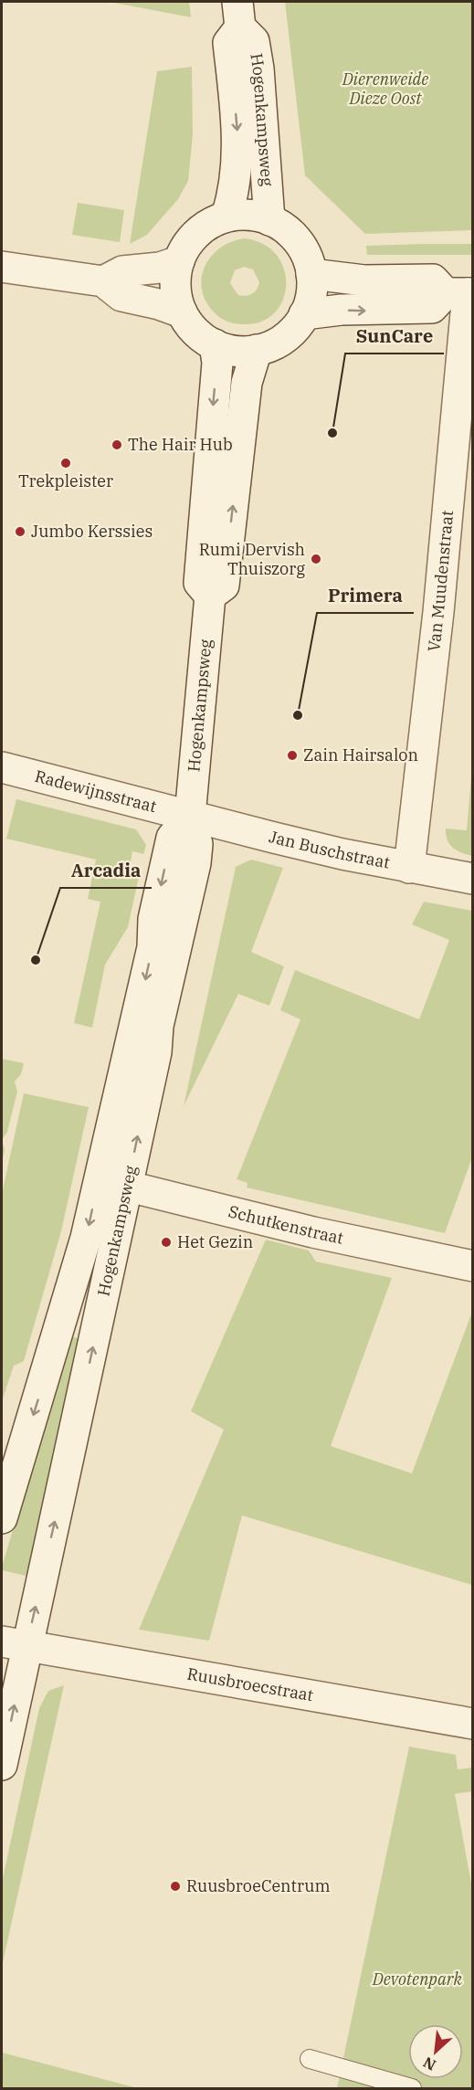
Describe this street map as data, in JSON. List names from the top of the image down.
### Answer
{
  "streets": {
    "street": [
      "Hogenkampsweg",
      "Van Muudenstraat",
      "Radewijnsstraat",
      "Jan Buschstraat",
      "Schutkenstraat",
      "Ruusbroecstraat"
    ]
  },
  "crossings": [
    ["Hogenkampsweg", "Radewijnsstraat"],
    ["Hogenkampsweg", "Jan Buschstraat"],
    ["Hogenkampsweg", "Schutkenstraat"],
    ["Hogenkampsweg", "Ruusbroecstraat"],
    ["Van Muudenstraat", "Jan Buschstraat"],
    ["Radewijnsstraat", "Jan Buschstraat"]
  ],
  "parks": ["Dierenweide Dieze Oost", "Devotenpark"],
  "places": [
    "SunCare",
    "The Hair Hub",
    "Trekpleister",
    "Jumbo Kerssies",
    "Rumi Dervish Thuiszorg",
    "Primera",
    "Zain Hairsalon",
    "Arcadia",
    "Het Gezin",
    "RuusbroeCentrum"
  ],
  "north": "bottom left"
}
